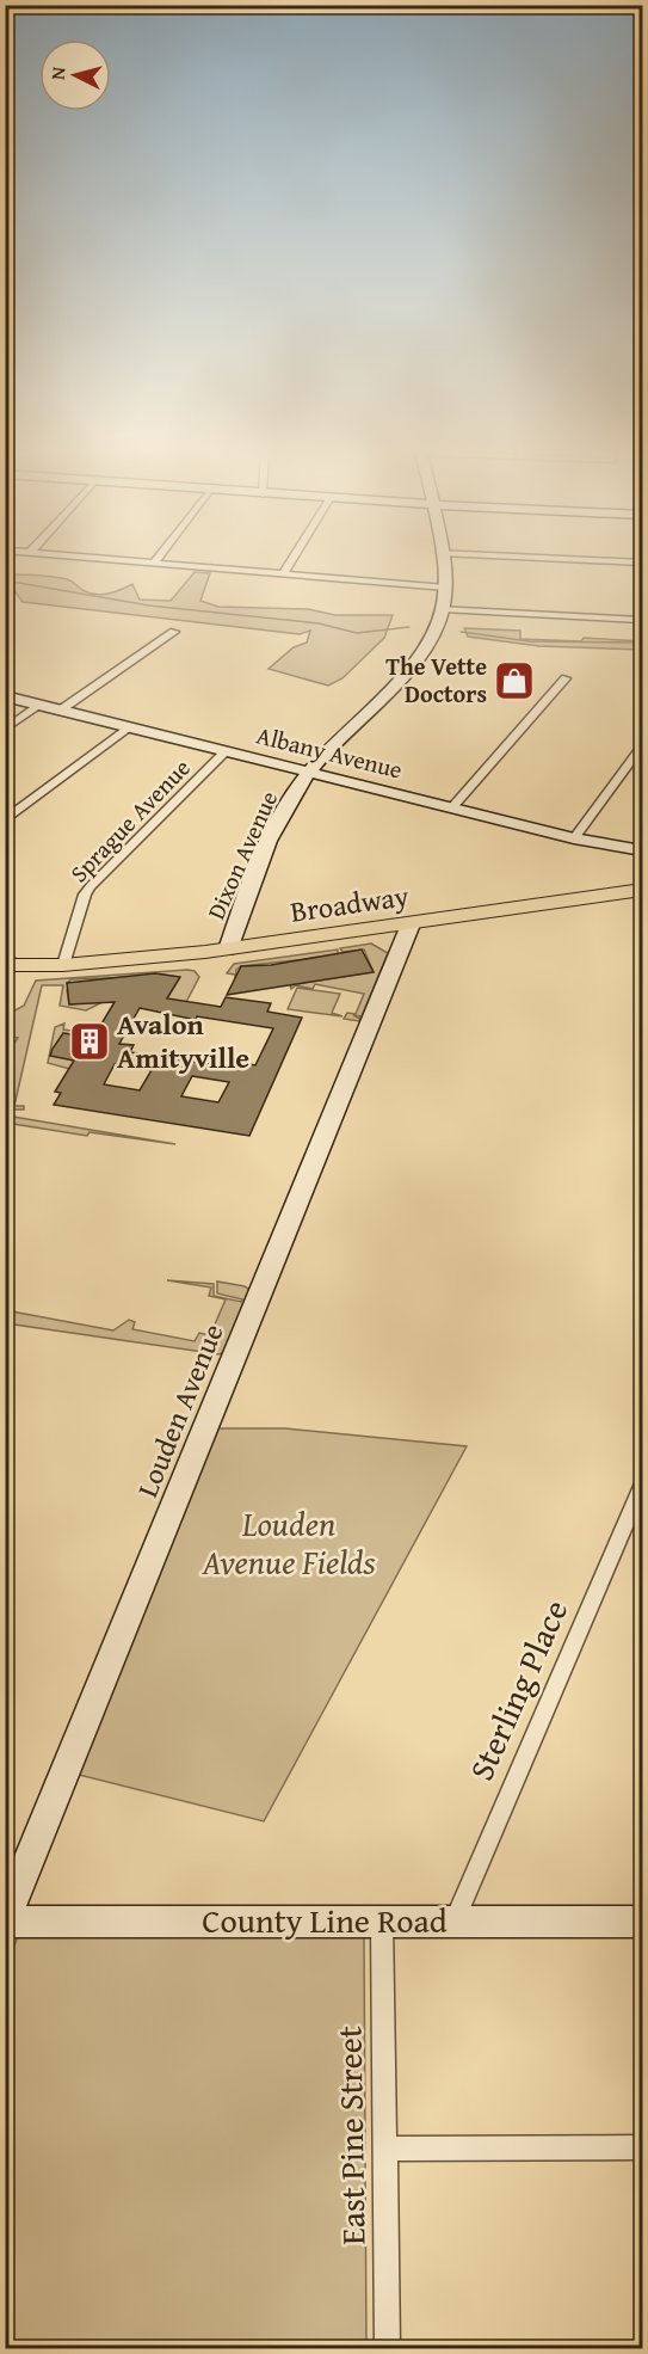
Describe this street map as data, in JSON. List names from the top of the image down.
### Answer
{
  "streets": {
    "main road": ["Broadway"],
    "street": [
      "Albany Avenue",
      "Sprague Avenue",
      "Dixon Avenue",
      "Louden Avenue",
      "Sterling Place",
      "County Line Road",
      "East Pine Street"
    ]
  },
  "crossings": [
    ["Albany Avenue", "Sprague Avenue"],
    ["Albany Avenue", "Dixon Avenue"],
    ["Sprague Avenue", "Broadway"],
    ["Dixon Avenue", "Broadway"],
    ["Broadway", "Louden Avenue"],
    ["Louden Avenue", "County Line Road"],
    ["Sterling Place", "County Line Road"],
    ["County Line Road", "East Pine Street"]
  ],
  "parks": ["Louden Avenue Fields"],
  "places": {
    "shop": ["The Vette Doctors"],
    "building": ["Avalon Amityville"]
  },
  "north": "left"
}
